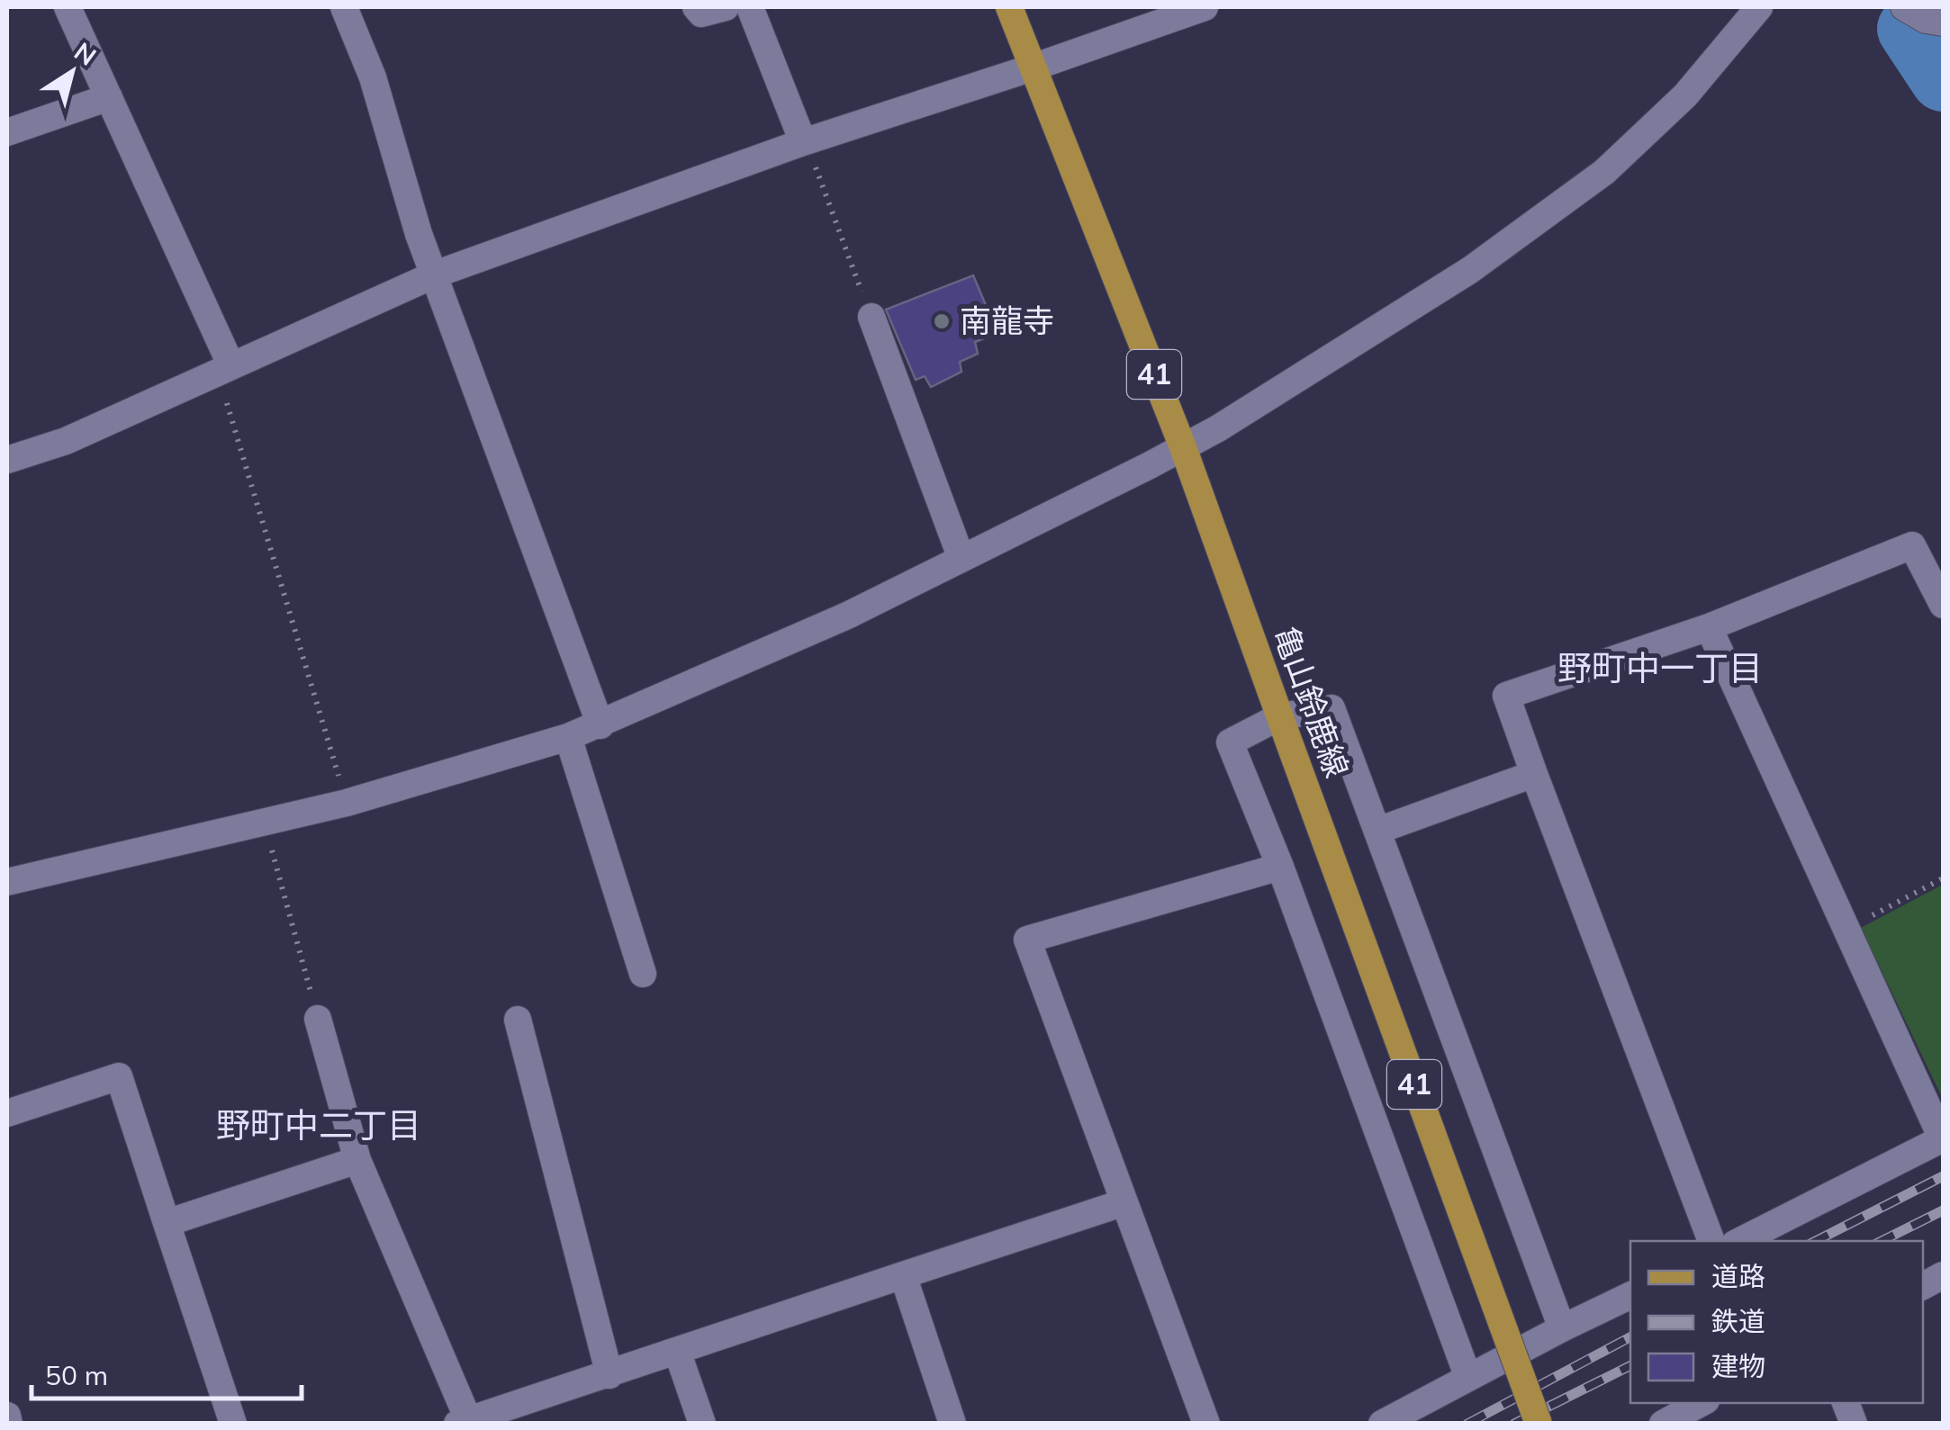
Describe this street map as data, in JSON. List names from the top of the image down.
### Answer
{
  "streets": {
    "main road": ["41", "亀山鈴鹿線"]
  },
  "districts": ["野町中一丁目", "野町中二丁目"],
  "places": ["南龍寺"],
  "legend": ["道路", "鉄道", "建物"],
  "scale_bar": "50 m",
  "north": "top right"
}
